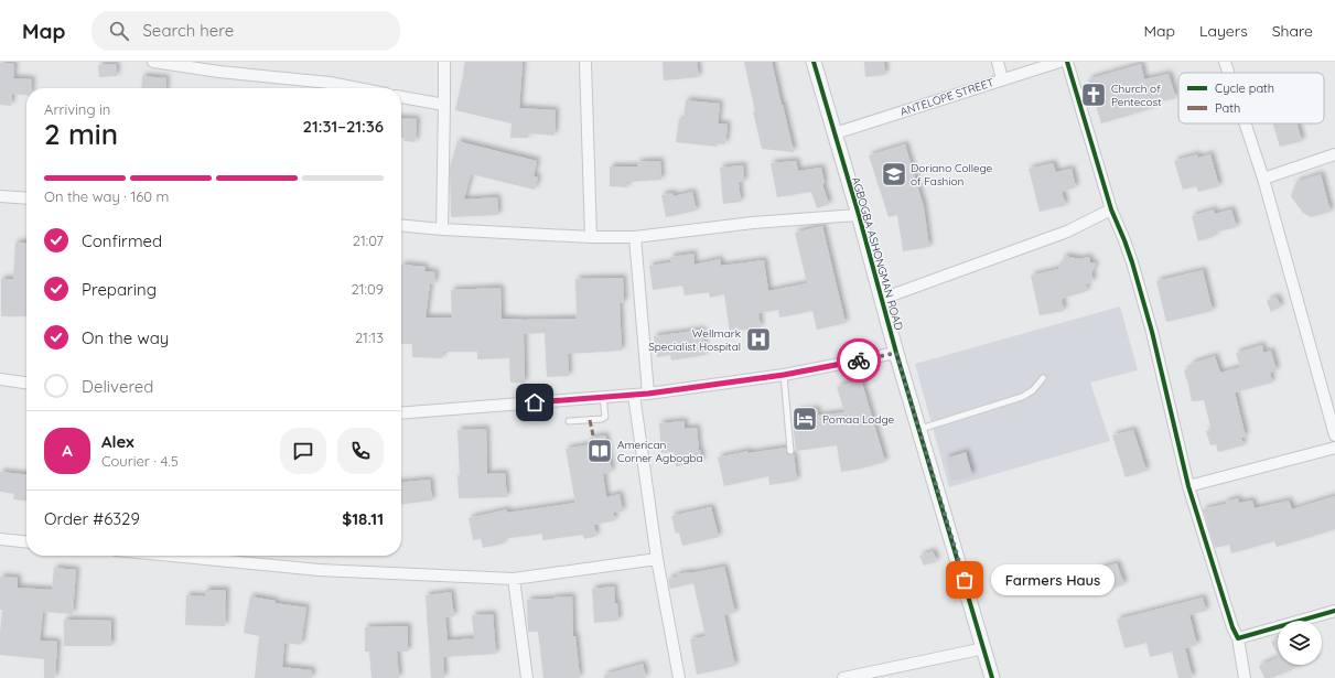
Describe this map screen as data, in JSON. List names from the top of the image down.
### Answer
{
  "streets": {
    "street": ["ANTELOPE STREET", "AGBOGBA ASHONGMAN ROAD"]
  },
  "crossings": [
    ["ANTELOPE STREET", "AGBOGBA ASHONGMAN ROAD"]
  ],
  "places": {
    "church": ["Church of Pentecost"],
    "school or university": ["Doriano College of Fashion"],
    "hospital": ["Wellmark Specialist Hospital"],
    "hotel": ["Pomaa Lodge"],
    "library": ["American Corner Agbogba"],
    "other": ["Farmers Haus"]
  },
  "legend": ["Cycle path", "Path"],
  "page": {
    "header": "Map",
    "search": "Search here",
    "nav": ["Map", "Layers", "Share"],
    "heading": ["2 min", "Arriving in", "21:31–21:36"],
    "panel": [
      "Alex",
      "Courier · 4.5",
      "Order #6329",
      "$18.11"
    ],
    "bar": "On the way · 160 m",
    "list": [
      ["Confirmed", "21:07"],
      ["Preparing", "21:09"],
      ["On the way", "21:13"],
      "Delivered"
    ],
    "round": "A",
    "bubble": "Farmers Haus"
  }
}
